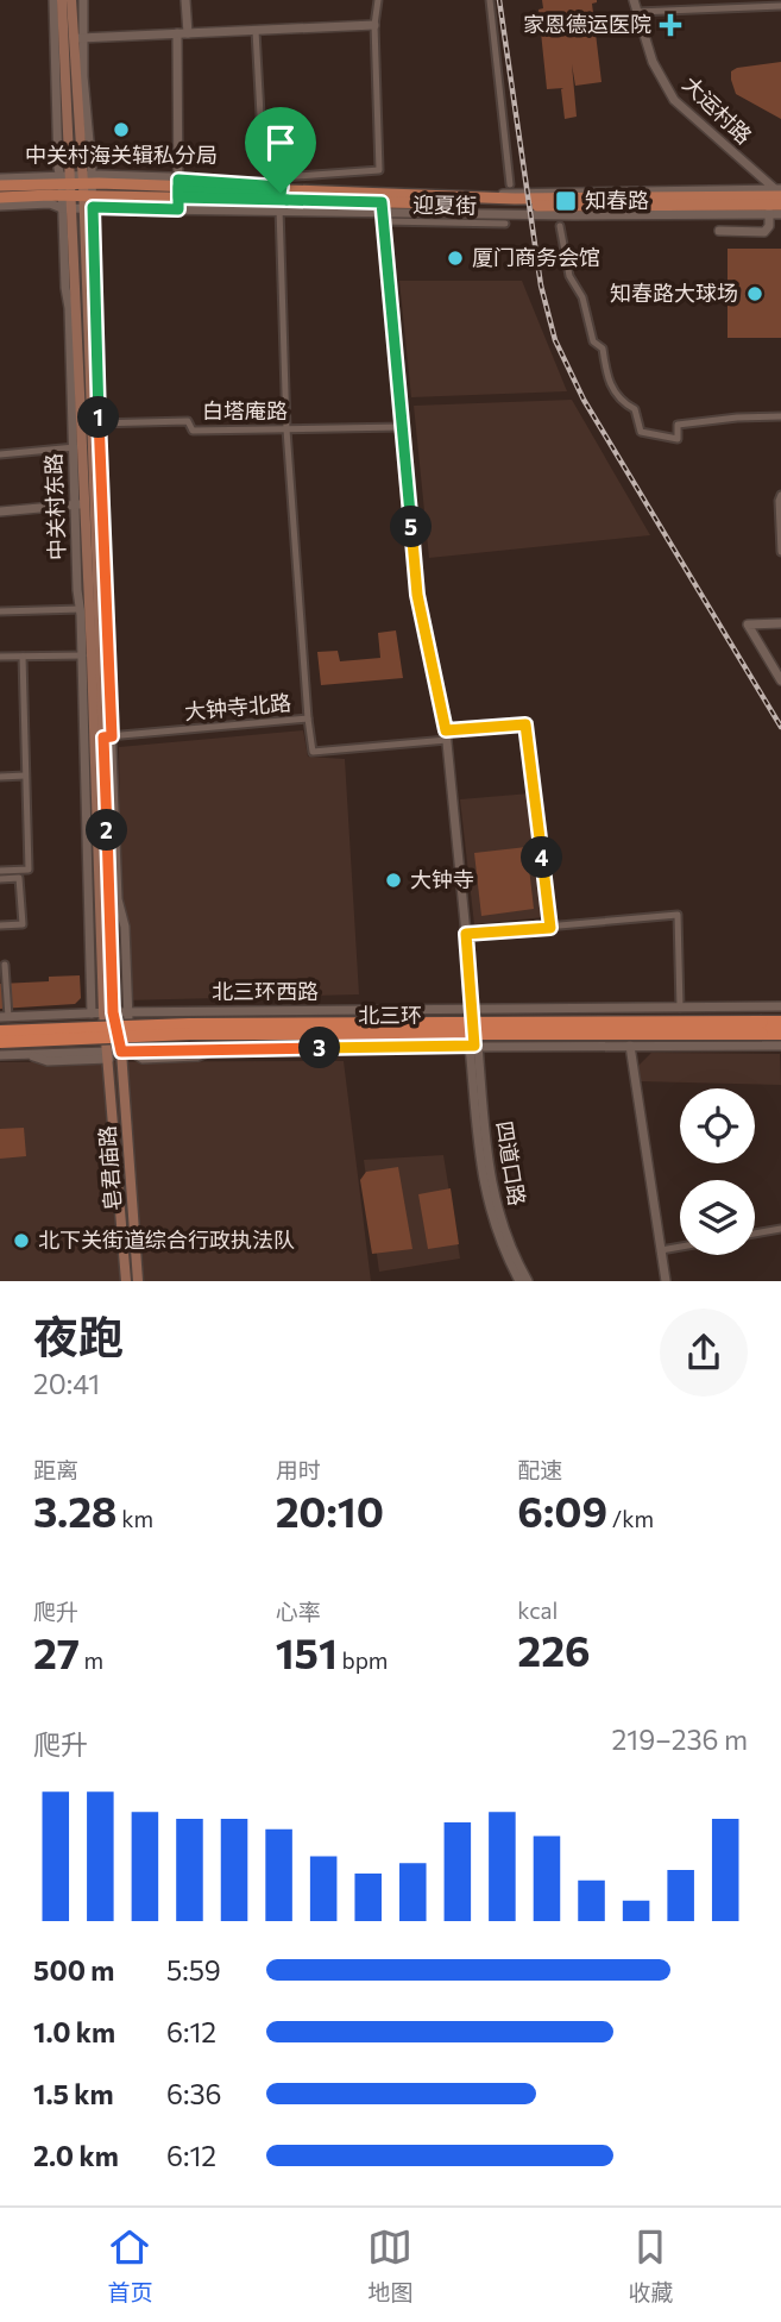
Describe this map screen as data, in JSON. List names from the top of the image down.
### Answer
{
  "streets": {
    "highway": ["北三环"],
    "main road": ["中关村东路", "皂君庙路"],
    "street": [
      "大运村路",
      "迎夏街",
      "白塔庵路",
      "大钟寺北路",
      "北三环西路",
      "四道口路"
    ]
  },
  "crossings": [
    ["白塔庵路", "中关村东路"],
    ["中关村东路", "大钟寺北路"],
    ["中关村东路", "北三环西路"],
    ["中关村东路", "皂君庙路"]
  ],
  "places": {
    "health": ["家恩德运医院"],
    "other": [
      "中关村海关辑私分局",
      "厦门商务会馆",
      "知春路大球场",
      "大钟寺",
      "北下关街道综合行政执法队"
    ],
    "transit": ["知春路"]
  },
  "page": {
    "pins": [
      "1",
      "5",
      "2",
      "4",
      "3"
    ],
    "heading": ["夜跑", "20:41"],
    "stats": [
      ["距离", "3.28 km"],
      ["用时", "20:10"],
      ["配速", "6:09 /km"],
      ["爬升", "27 m"],
      ["心率", "151 bpm"],
      ["kcal", "226"]
    ],
    "chart": ["爬升", "219–236 m"],
    "list": [
      {
        "name": "500 m",
        "note": "5:59"
      },
      {
        "name": "1.0 km",
        "note": "6:12"
      },
      {
        "name": "1.5 km",
        "note": "6:36"
      },
      {
        "name": "2.0 km",
        "note": "6:12"
      }
    ],
    "tabs": ["首页", "地图", "收藏"]
  }
}
